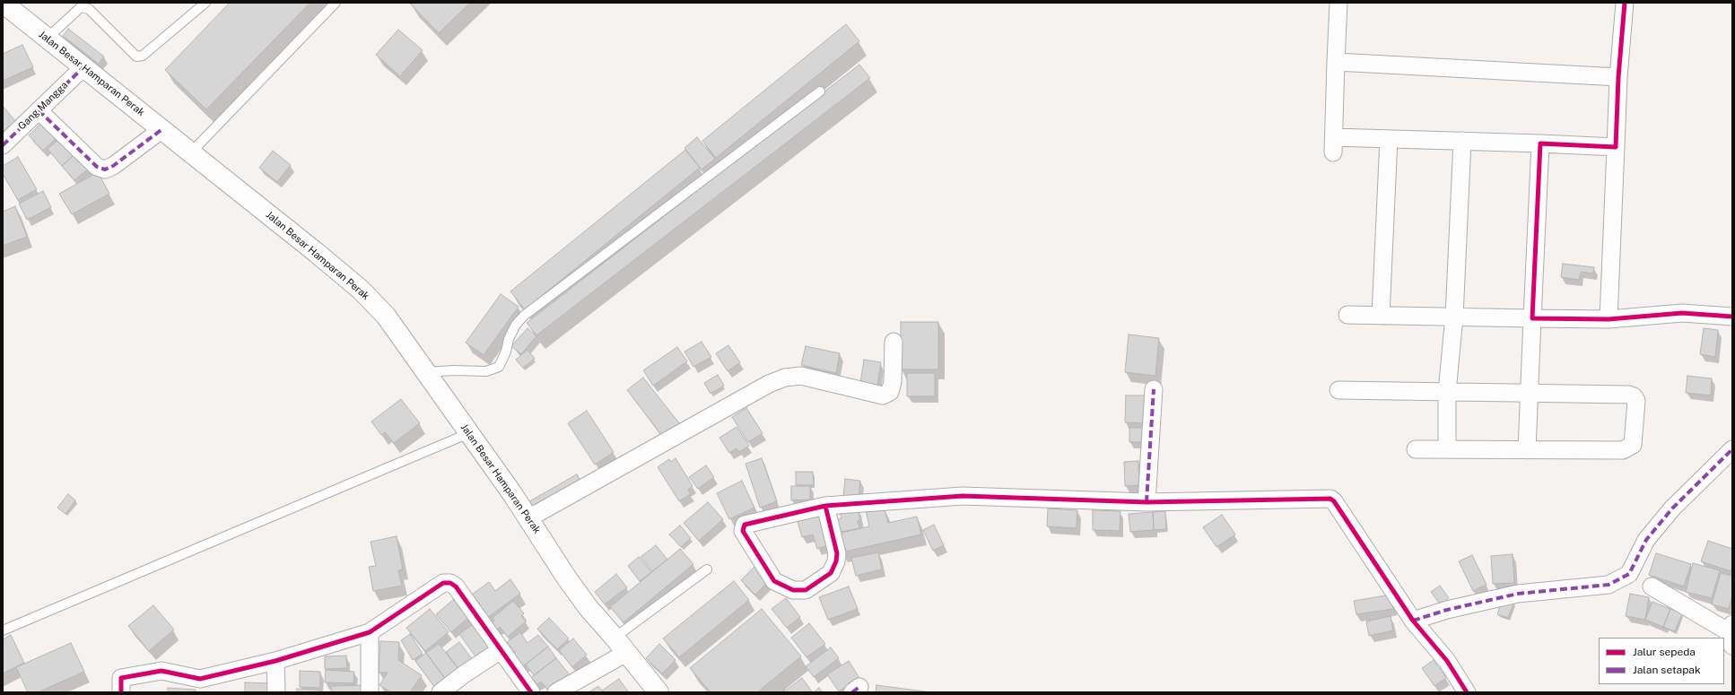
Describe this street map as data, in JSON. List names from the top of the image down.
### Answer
{
  "streets": {
    "main road": ["Jalan Besar Hamparan Perak"],
    "street": ["Gang Mangga"]
  },
  "crossings": [
    ["Jalan Besar Hamparan Perak", "Gang Mangga"]
  ],
  "legend": ["Jalur sepeda", "Jalan setapak"]
}
